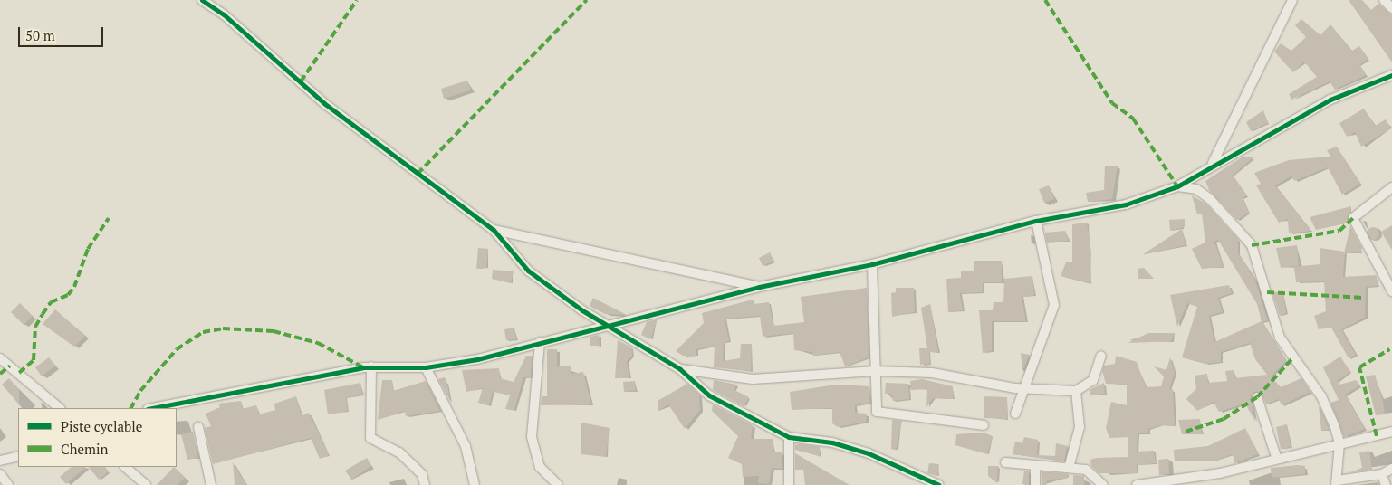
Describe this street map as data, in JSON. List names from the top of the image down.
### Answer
{
  "legend": ["Piste cyclable", "Chemin"],
  "scale_bar": "50 m"
}
